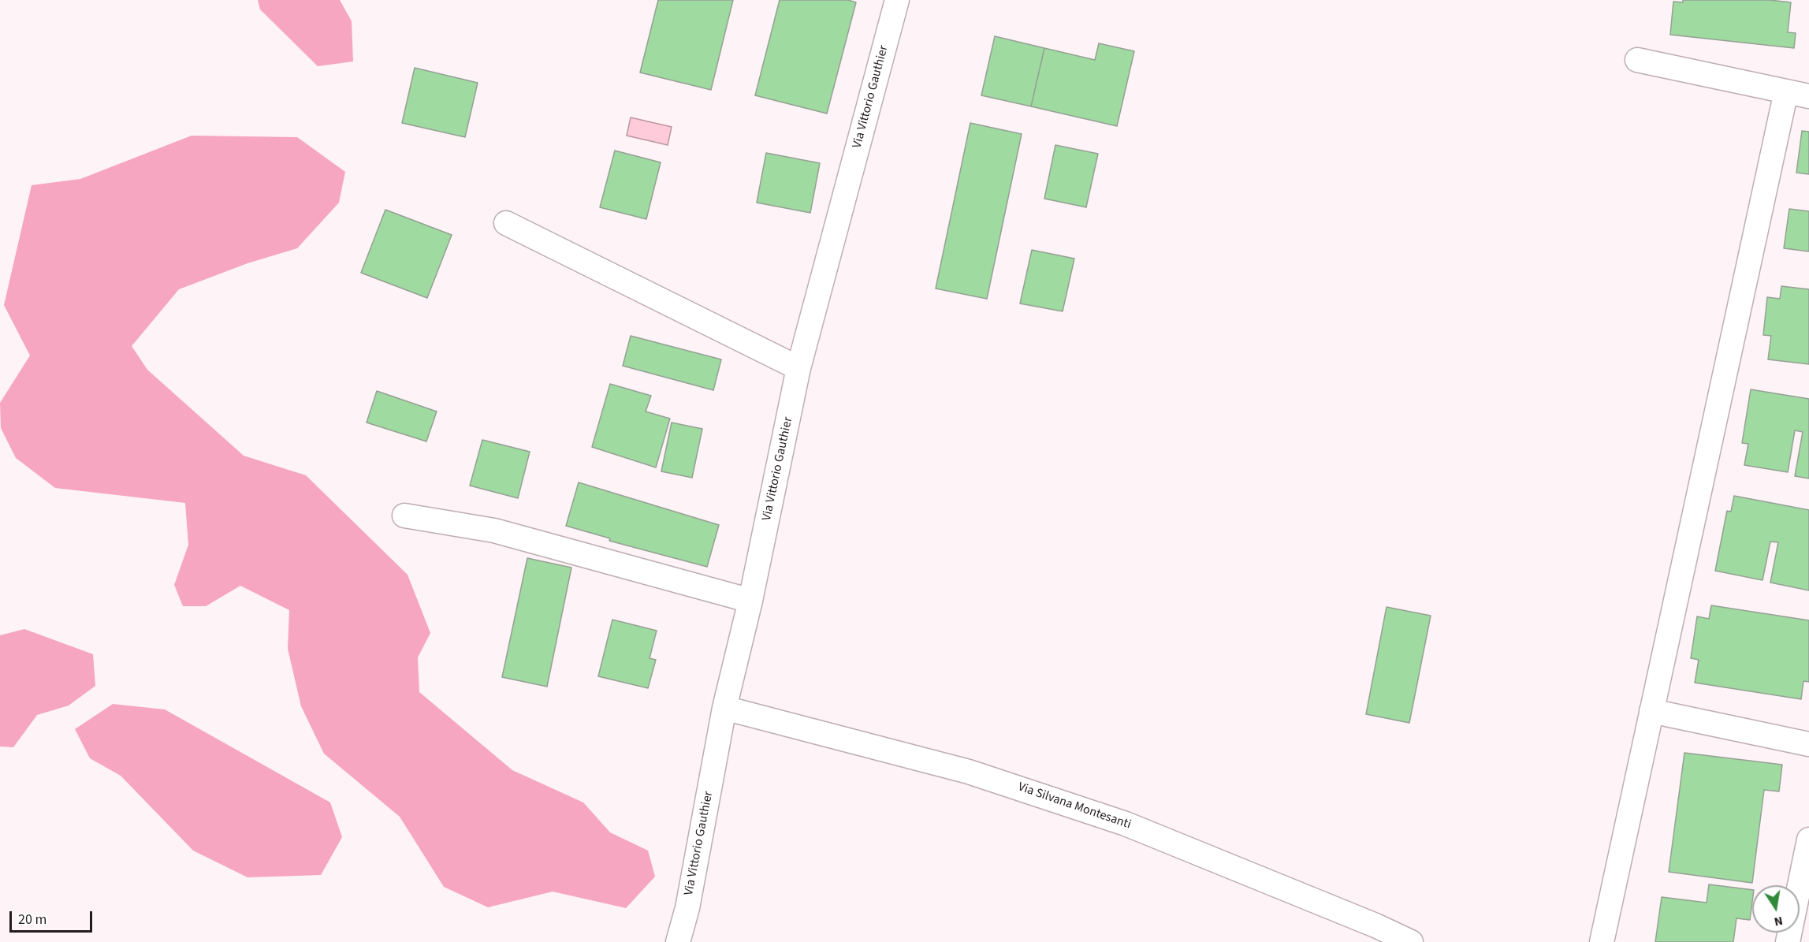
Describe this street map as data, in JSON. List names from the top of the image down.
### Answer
{
  "streets": {
    "street": ["Via Vittorio Gauthier", "Via Silvana Montesanti"]
  },
  "crossings": [
    ["Via Vittorio Gauthier", "Via Silvana Montesanti"]
  ],
  "scale_bar": "20 m",
  "north": "bottom"
}
